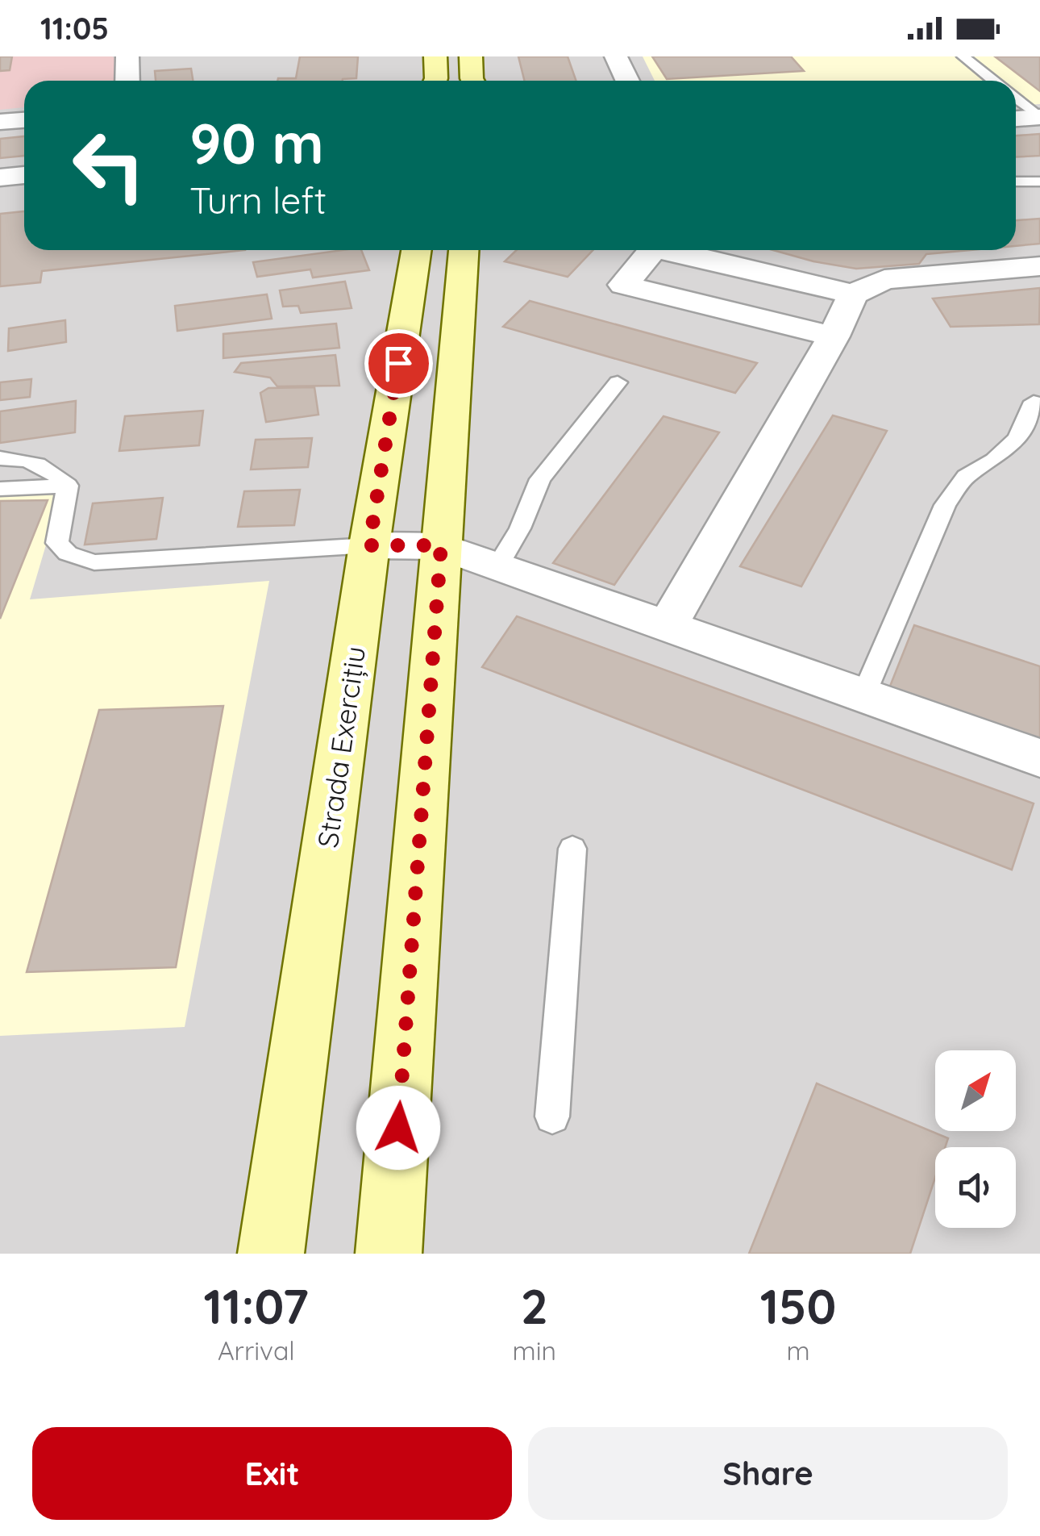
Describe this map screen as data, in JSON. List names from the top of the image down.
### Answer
{
  "streets": {
    "main road": ["Strada Exercițiu"]
  },
  "north": "top right",
  "page": {
    "status": "11:05",
    "turn": ["90 m", "Turn left"],
    "eta": [
      "11:07",
      "Arrival",
      "2",
      "min",
      "150",
      "m"
    ],
    "buttons": ["Exit", "Share"]
  }
}
